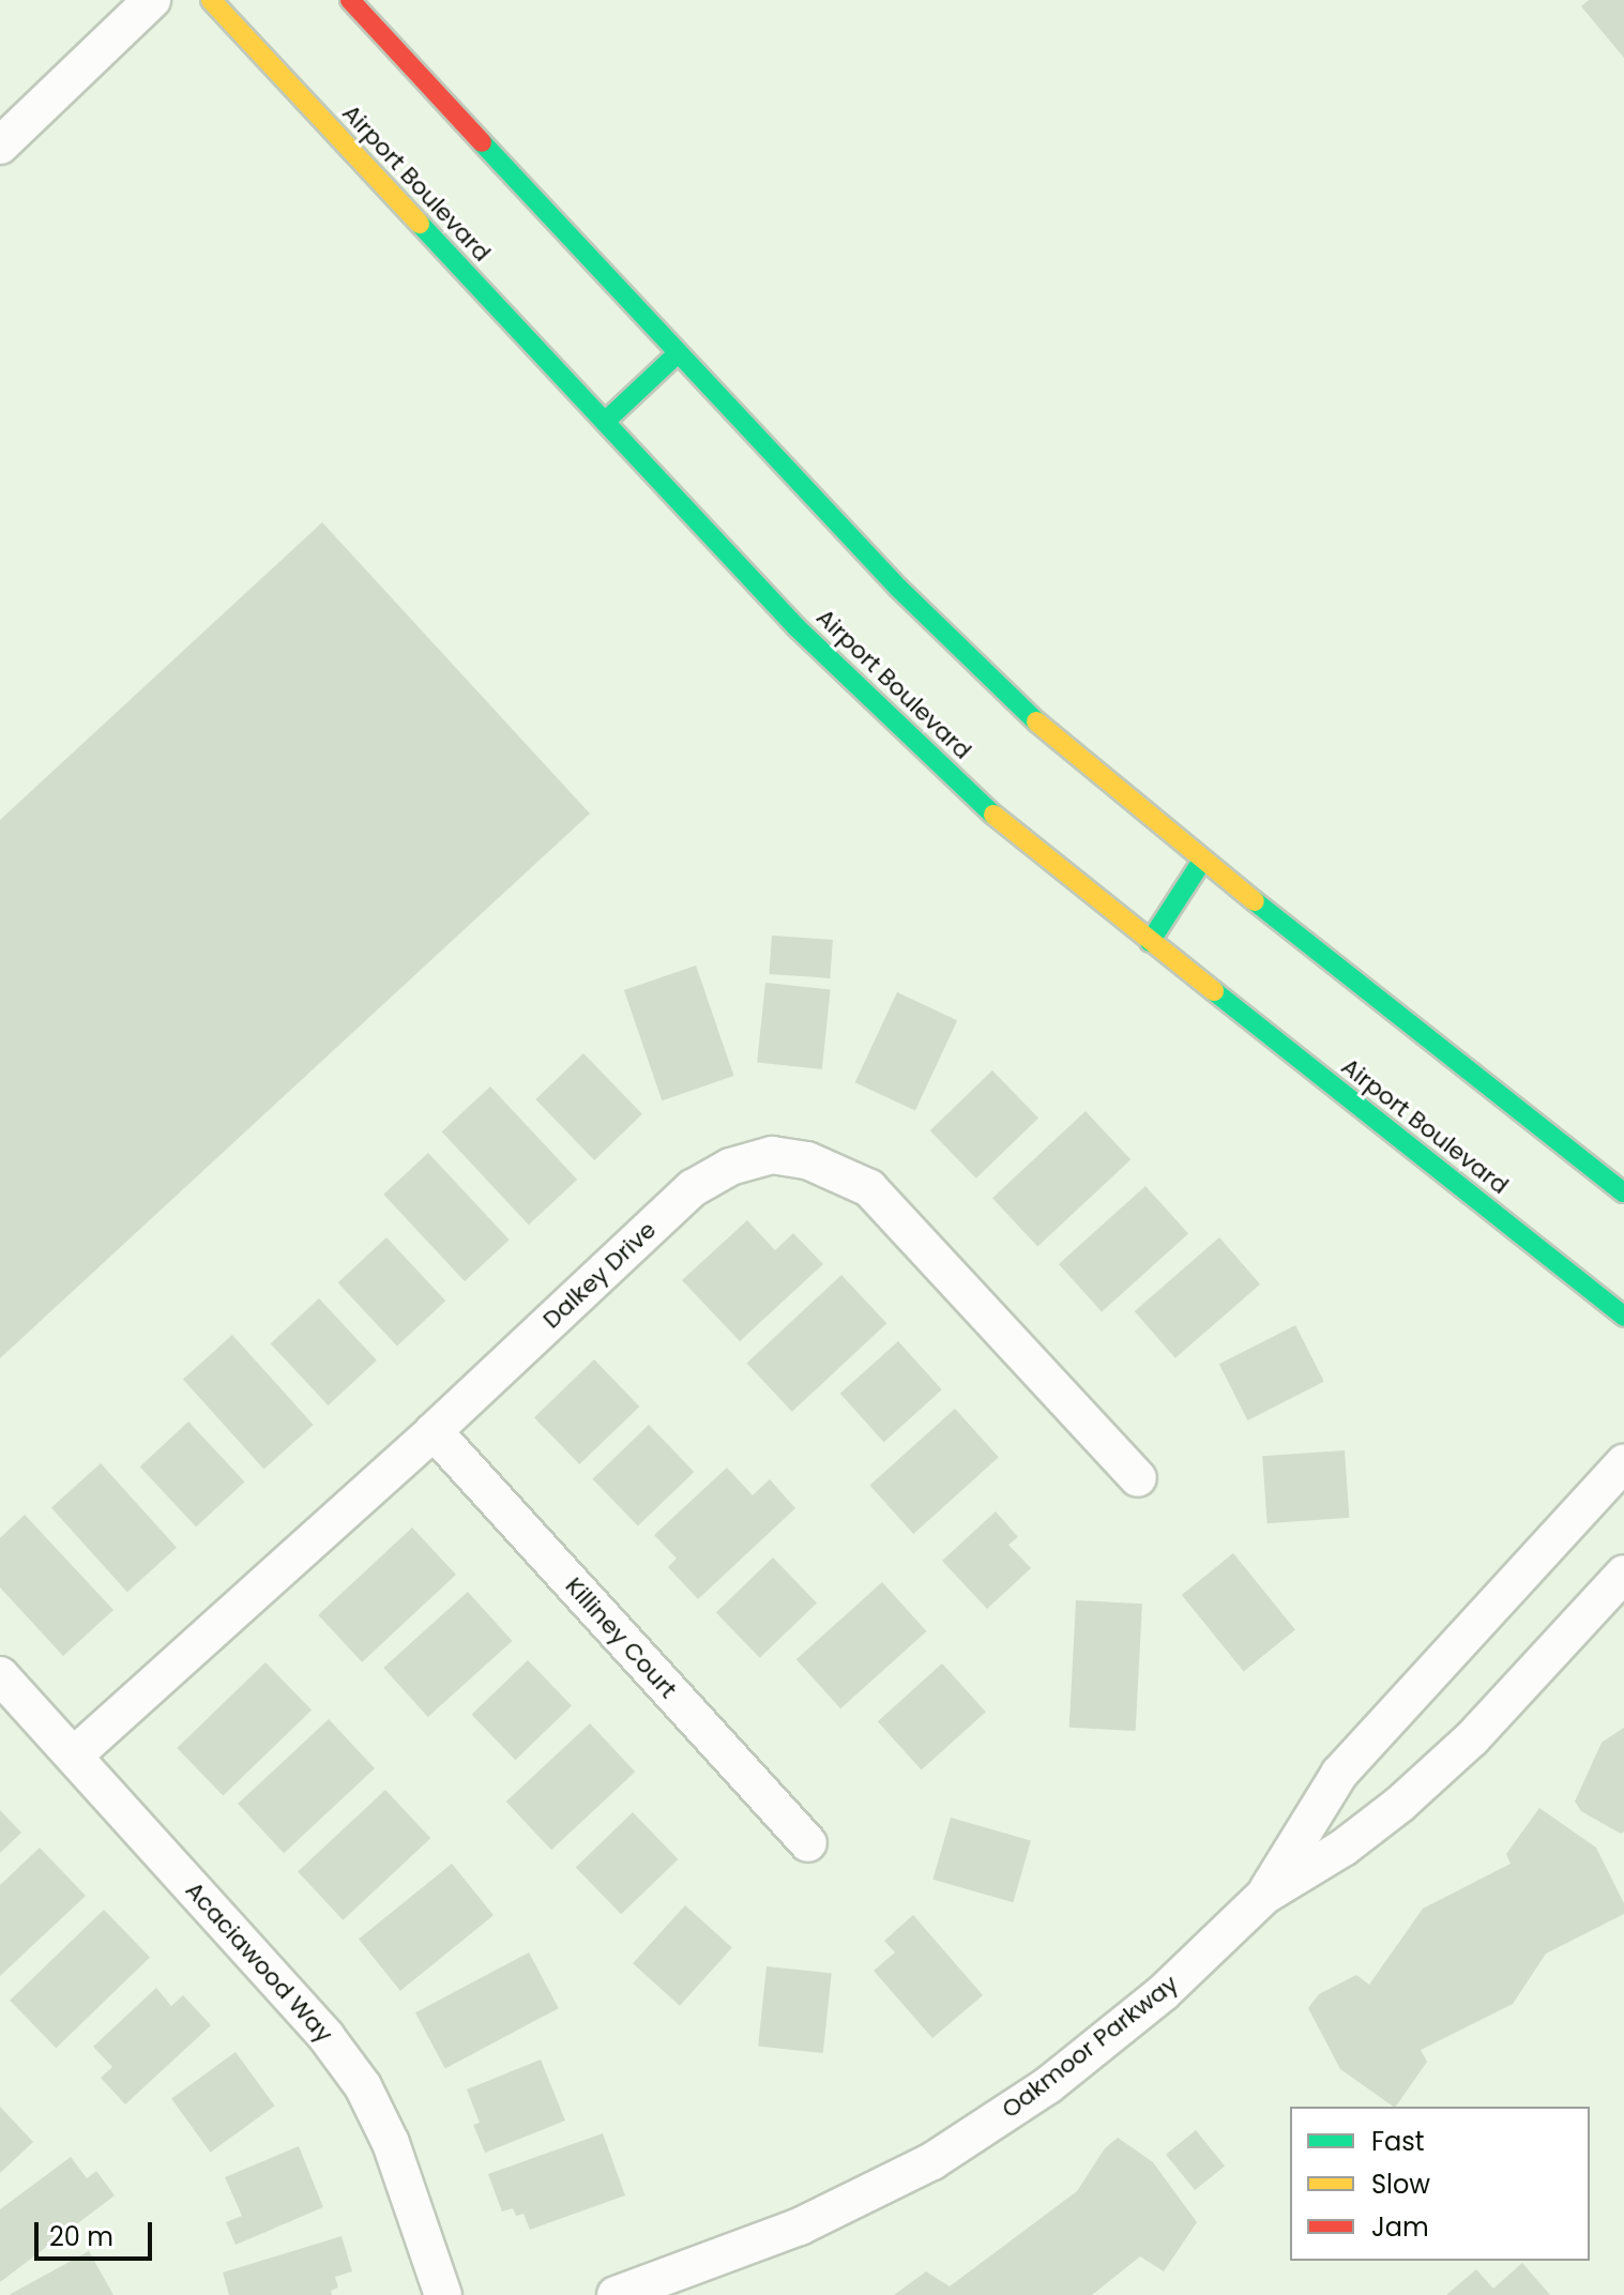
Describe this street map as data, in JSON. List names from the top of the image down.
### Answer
{
  "streets": {
    "main road": ["Airport Boulevard"],
    "street": [
      "Dalkey Drive",
      "Killiney Court",
      "Acaciawood Way",
      "Oakmoor Parkway"
    ]
  },
  "crossings": [
    ["Dalkey Drive", "Killiney Court"],
    ["Dalkey Drive", "Acaciawood Way"]
  ],
  "legend": ["Fast", "Slow", "Jam"],
  "scale_bar": "20 m"
}
